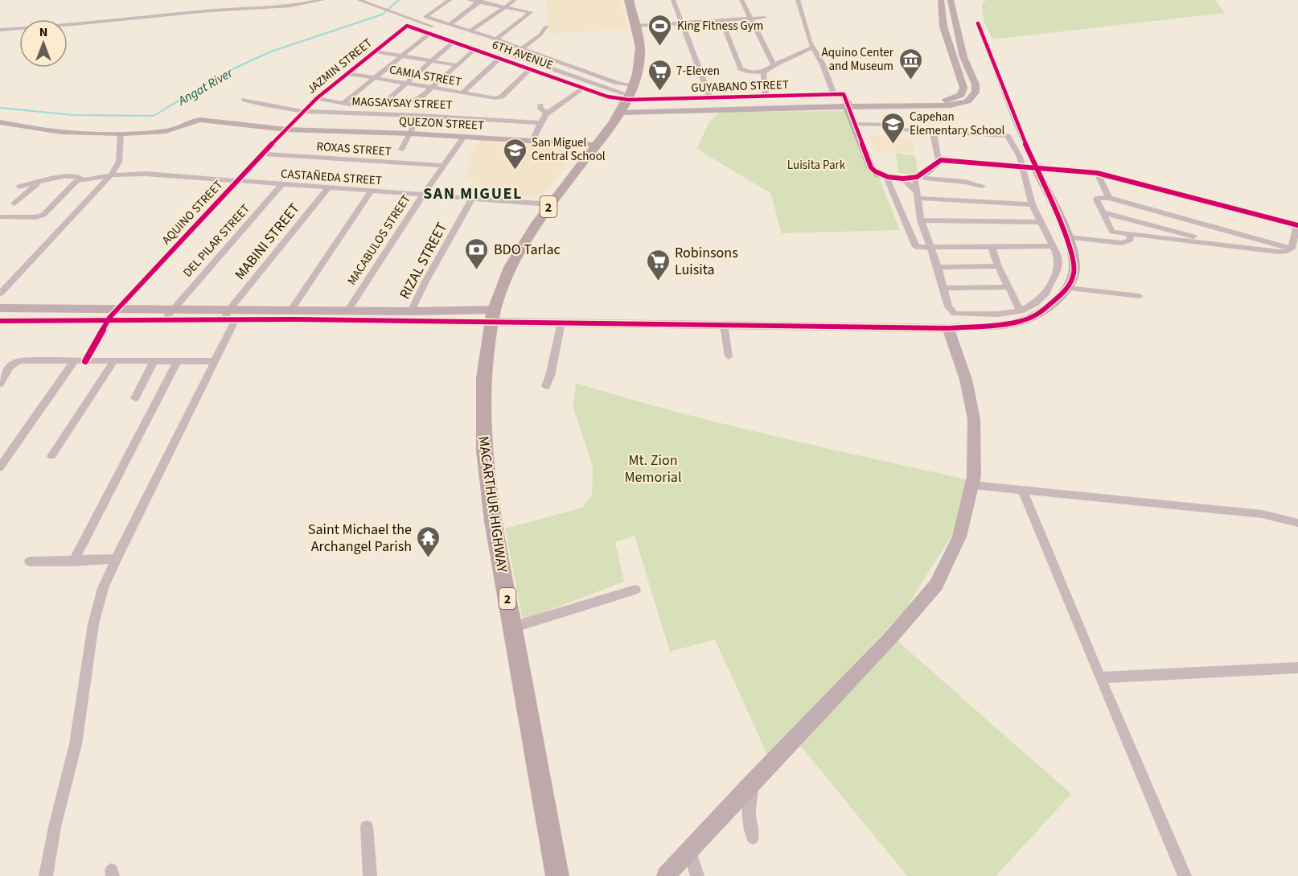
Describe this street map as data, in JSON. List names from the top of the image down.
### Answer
{
  "streets": {
    "highway": ["2", "MACARTHUR HIGHWAY"],
    "street": [
      "6TH AVENUE",
      "JAZMIN STREET",
      "CAMIA STREET",
      "GUYABANO STREET",
      "MAGSAYSAY STREET",
      "QUEZON STREET",
      "ROXAS STREET",
      "CASTAÑEDA STREET",
      "AQUINO STREET",
      "MACABULOS STREET",
      "DEL PILAR STREET",
      "MABINI STREET",
      "RIZAL STREET"
    ]
  },
  "crossings": [
    ["6TH AVENUE", "JAZMIN STREET"],
    ["6TH AVENUE", "CAMIA STREET"],
    ["6TH AVENUE", "GUYABANO STREET"],
    ["6TH AVENUE", "MACARTHUR HIGHWAY"],
    ["JAZMIN STREET", "CAMIA STREET"],
    ["JAZMIN STREET", "MAGSAYSAY STREET"],
    ["JAZMIN STREET", "QUEZON STREET"],
    ["JAZMIN STREET", "AQUINO STREET"],
    ["GUYABANO STREET", "MACARTHUR HIGHWAY"],
    ["QUEZON STREET", "AQUINO STREET"],
    ["QUEZON STREET", "MACABULOS STREET"],
    ["QUEZON STREET", "MACARTHUR HIGHWAY"],
    ["ROXAS STREET", "AQUINO STREET"],
    ["ROXAS STREET", "MACABULOS STREET"],
    ["CASTAÑEDA STREET", "AQUINO STREET"],
    ["CASTAÑEDA STREET", "MACABULOS STREET"],
    ["CASTAÑEDA STREET", "DEL PILAR STREET"],
    ["CASTAÑEDA STREET", "MABINI STREET"],
    ["CASTAÑEDA STREET", "RIZAL STREET"],
    ["CASTAÑEDA STREET", "MACARTHUR HIGHWAY"]
  ],
  "districts": ["SAN MIGUEL"],
  "water": ["Angat River"],
  "parks": ["Luisita Park", "Mt. Zion Memorial"],
  "places": {
    "sports": ["King Fitness Gym"],
    "museum": ["Aquino Center and Museum"],
    "supermarket": ["7-Eleven", "Robinsons Luisita"],
    "school or university": ["Capehan Elementary School", "San Miguel Central School"],
    "bank": ["BDO Tarlac"],
    "temple": ["Saint Michael the Archangel Parish"]
  },
  "north": "top"
}
